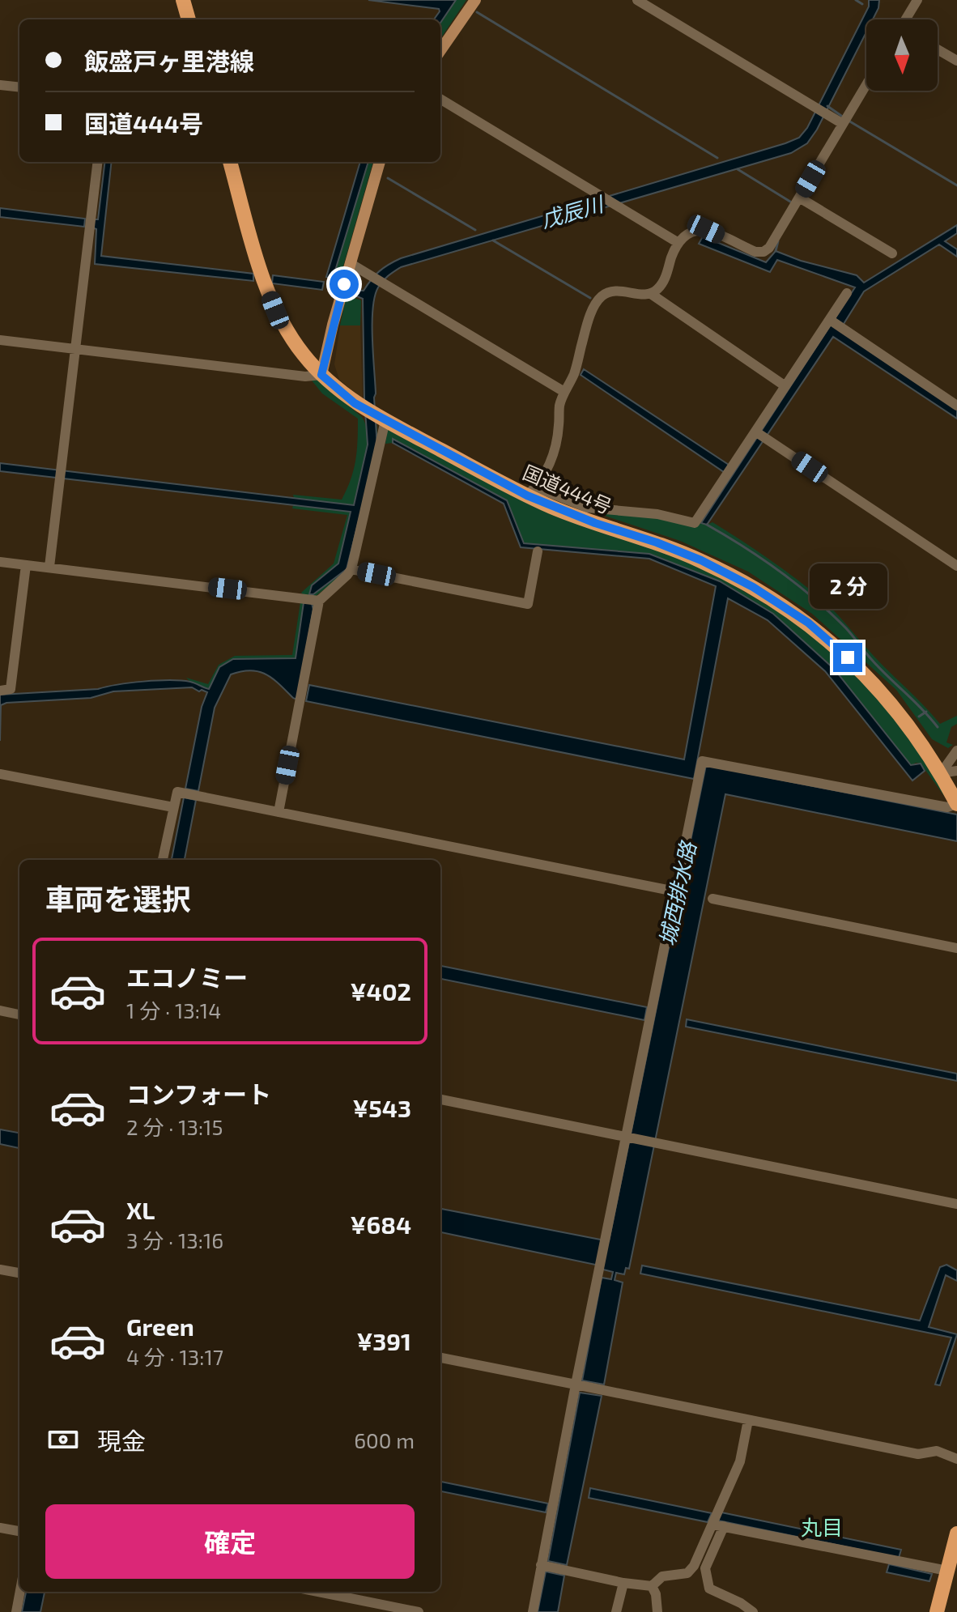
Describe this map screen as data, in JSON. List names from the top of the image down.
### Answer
{
  "streets": {
    "highway": ["国道444号"]
  },
  "districts": ["丸目"],
  "water": ["戊辰川", "城西排水路"],
  "north": "bottom",
  "page": {
    "banner": ["飯盛戸ヶ里港線", "国道444号"],
    "bubble": "2 分",
    "heading": "車両を選択",
    "list": [
      {
        "name": "エコノミー",
        "note": "1 分 · 13:14",
        "value": "¥402"
      },
      {
        "name": "コンフォート",
        "note": "2 分 · 13:15",
        "value": "¥543"
      },
      {
        "name": "XL",
        "note": "3 分 · 13:16",
        "value": "¥684"
      },
      {
        "name": "Green",
        "note": "4 分 · 13:17",
        "value": "¥391"
      }
    ],
    "pay": ["現金", "600 m"],
    "buttons": "確定"
  }
}
